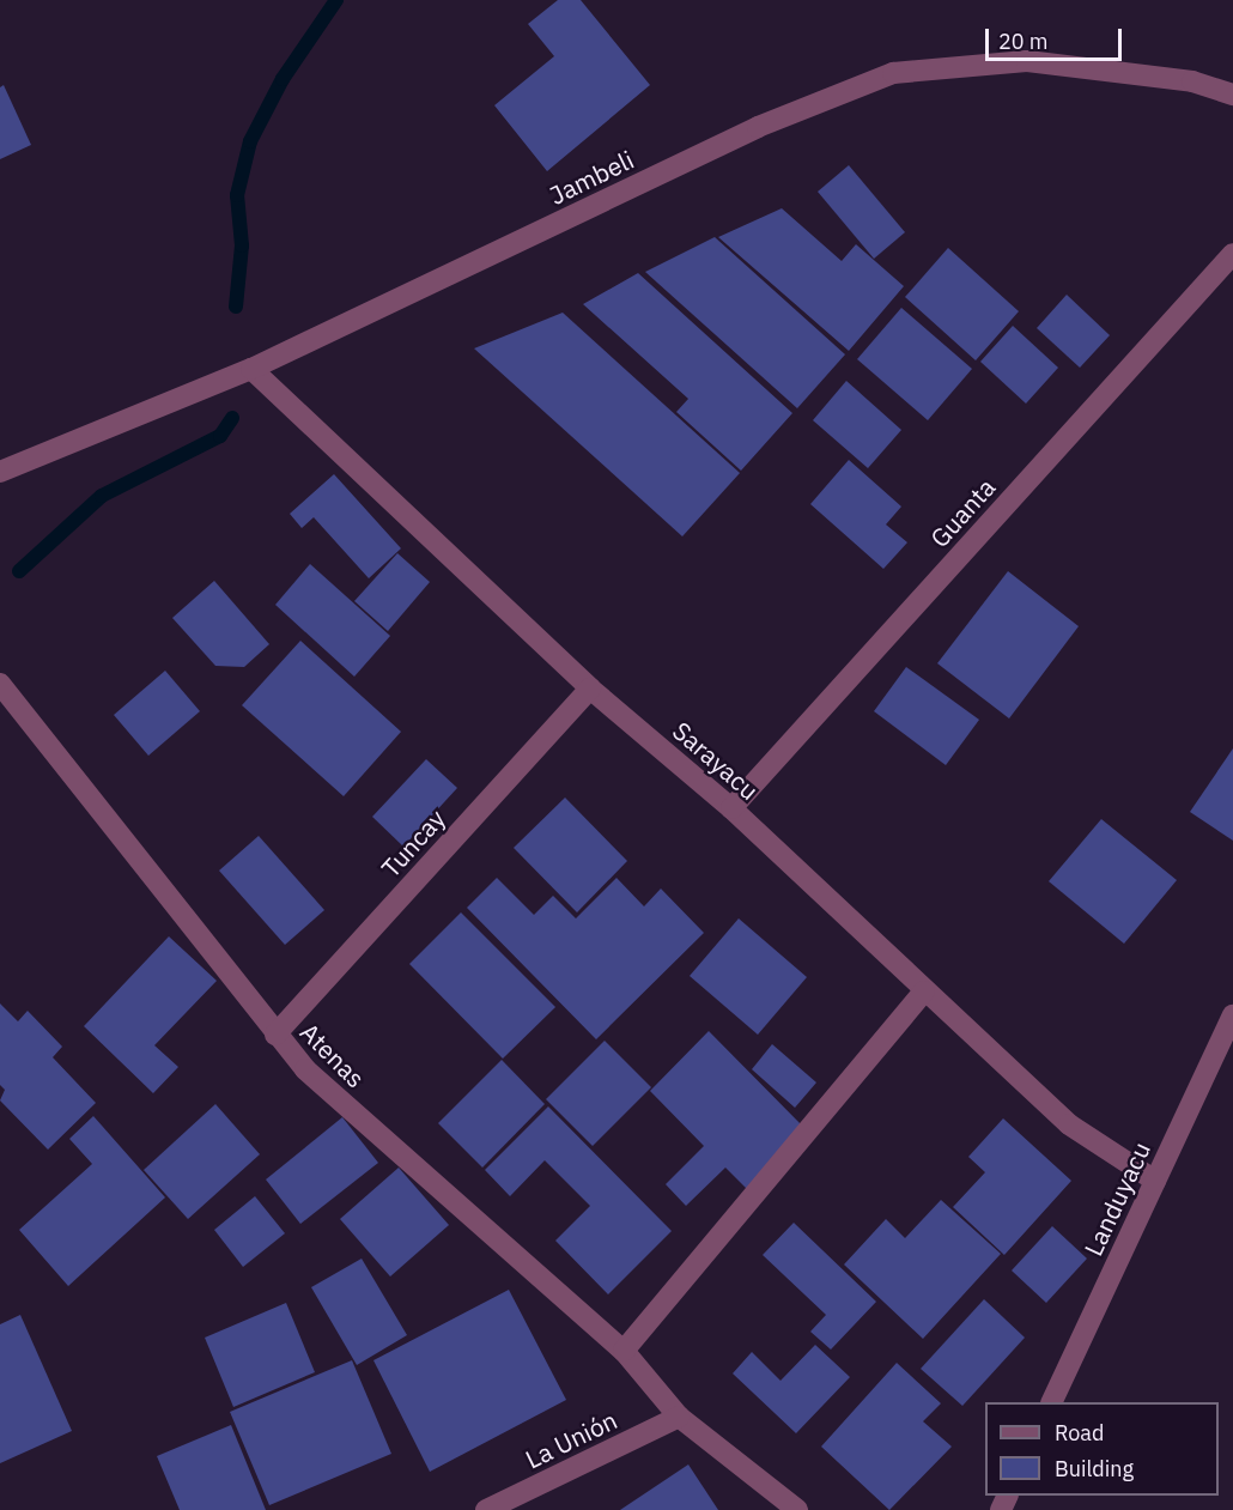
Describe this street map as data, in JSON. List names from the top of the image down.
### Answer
{
  "streets": {
    "street": [
      "Jambeli",
      "Guanta",
      "Sarayacu",
      "Tuncay",
      "Atenas",
      "Landuyacu",
      "La Unión"
    ]
  },
  "crossings": [
    ["Jambeli", "Sarayacu"],
    ["Guanta", "Sarayacu"],
    ["Sarayacu", "Tuncay"],
    ["Sarayacu", "Landuyacu"],
    ["Tuncay", "Atenas"],
    ["Atenas", "La Unión"]
  ],
  "legend": ["Road", "Building"],
  "scale_bar": "20 m"
}
